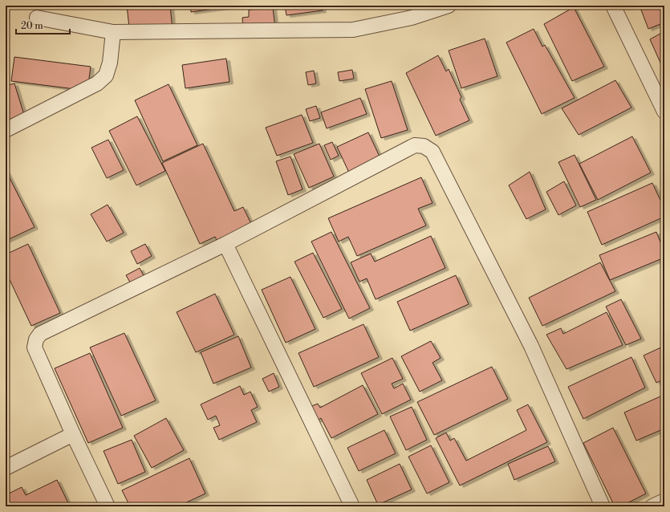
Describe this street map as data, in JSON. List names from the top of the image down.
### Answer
{
  "scale_bar": "20 m"
}
